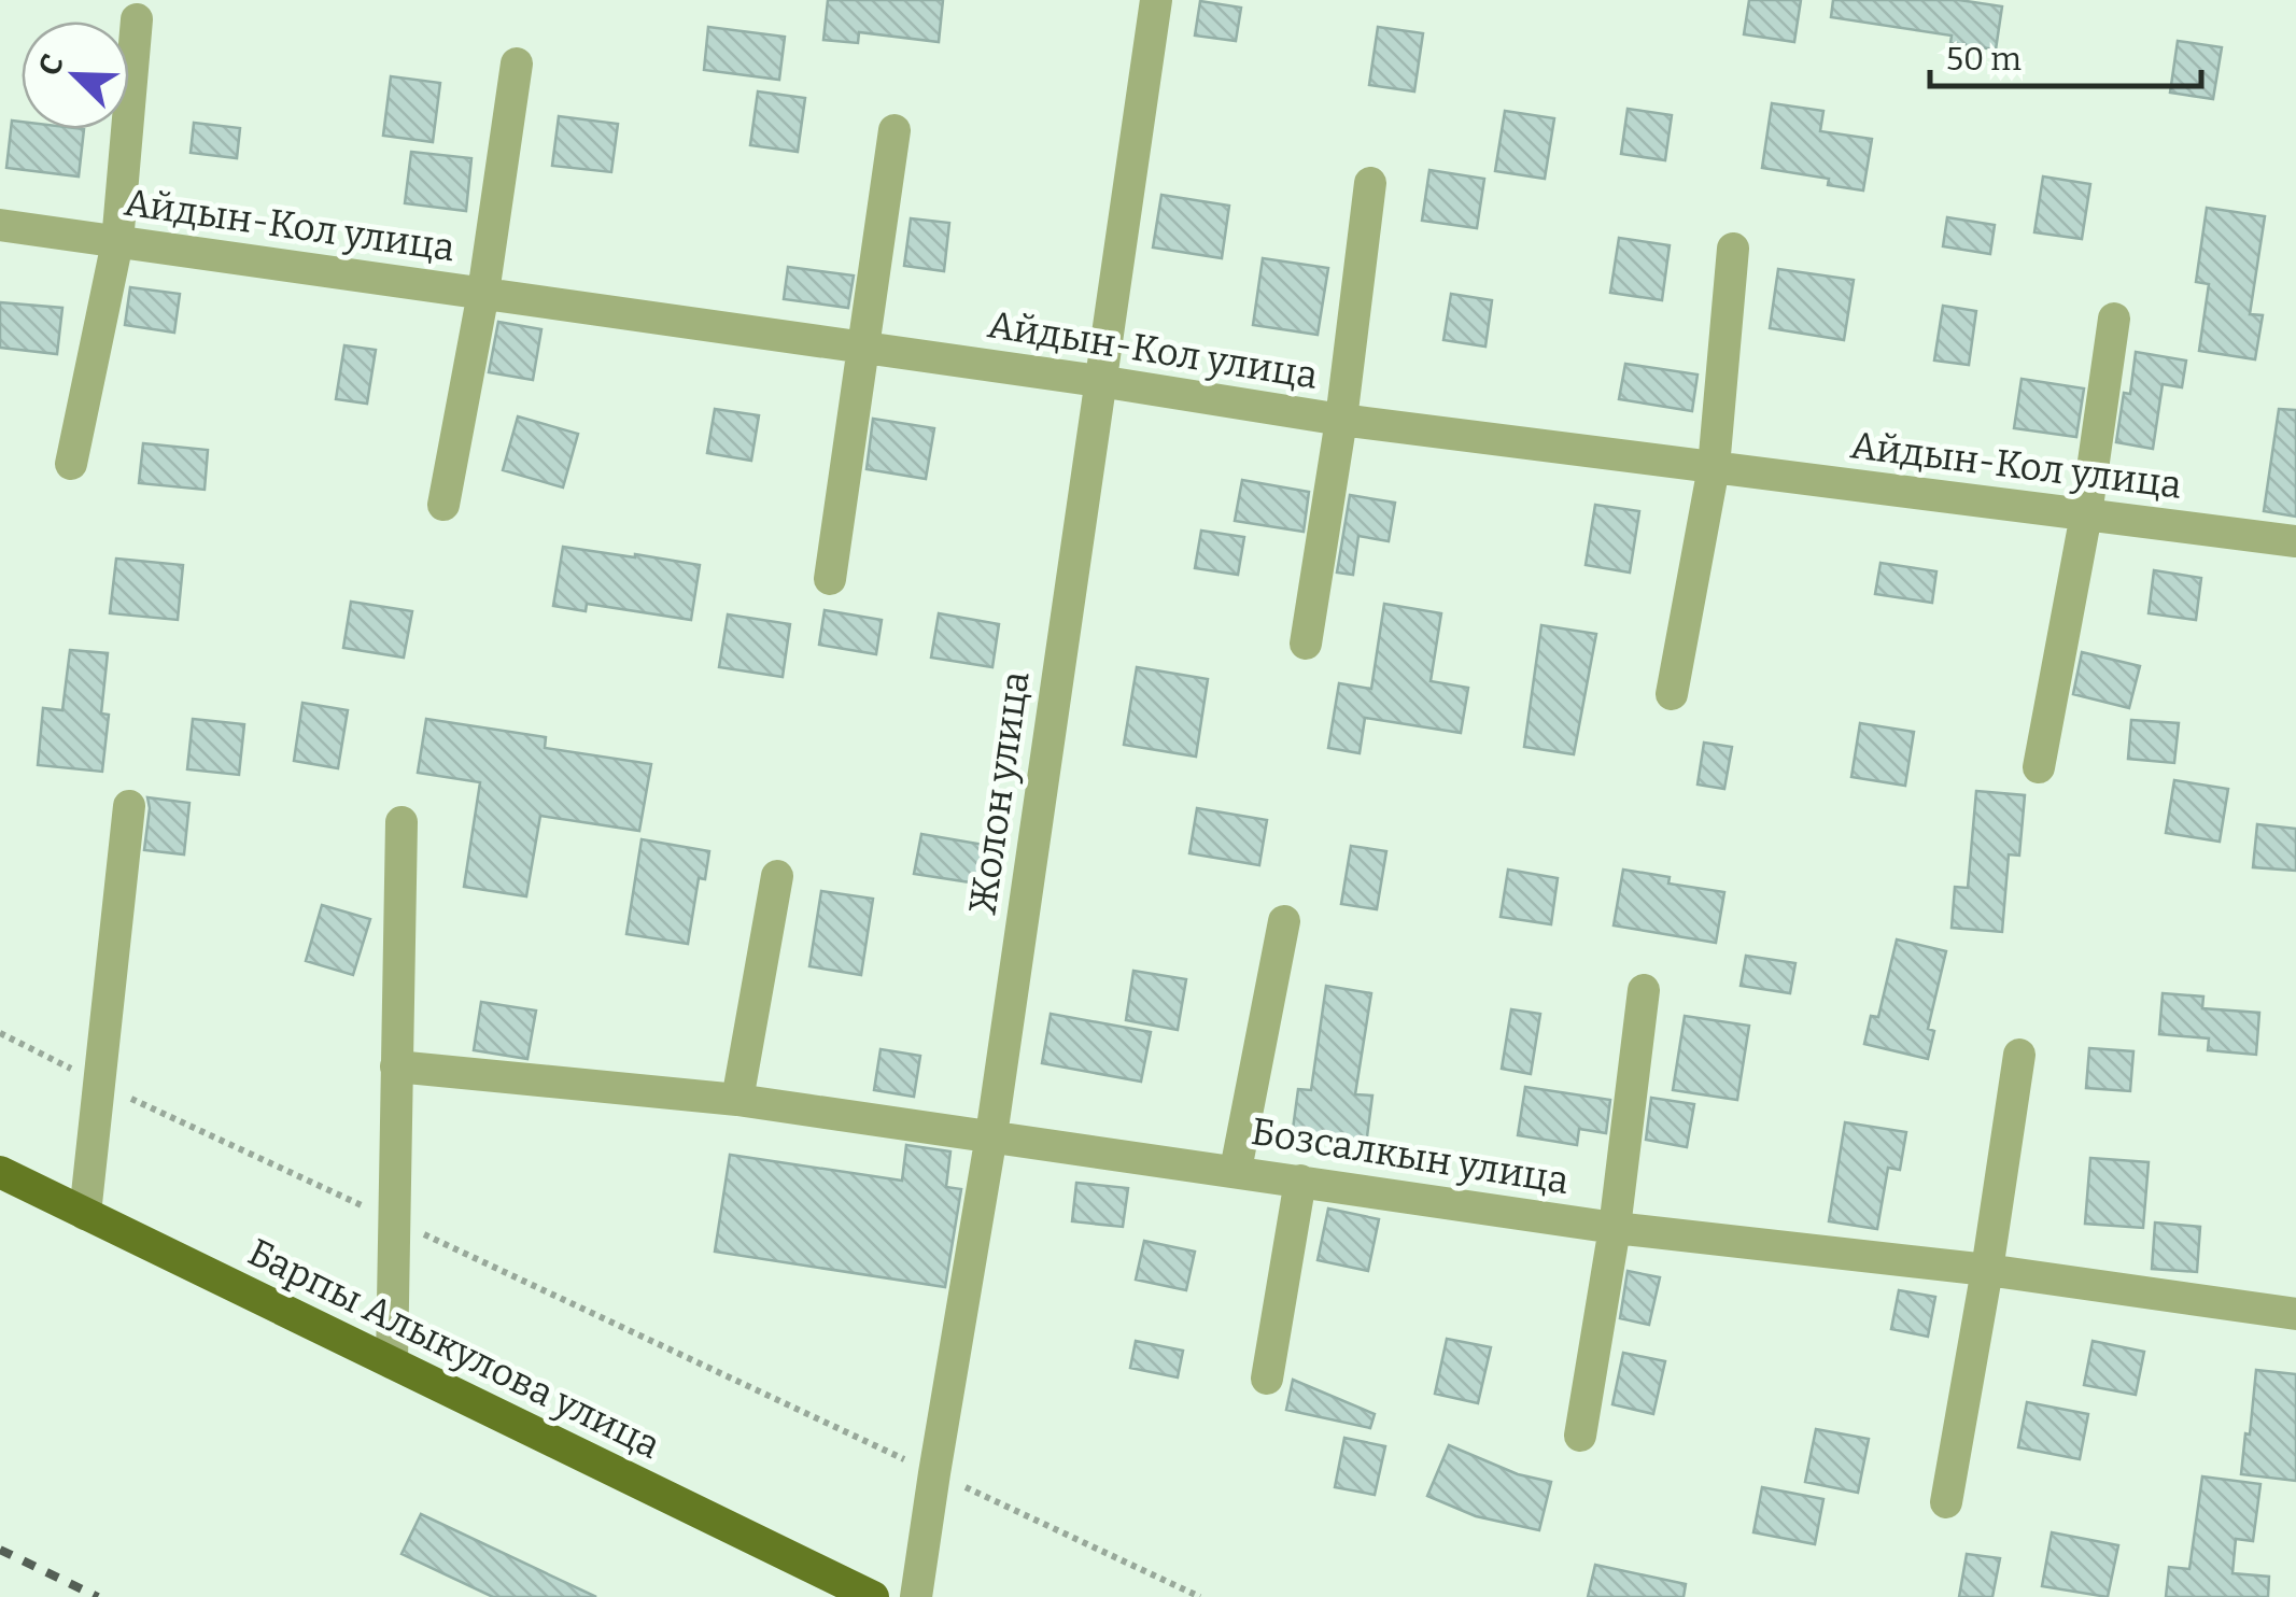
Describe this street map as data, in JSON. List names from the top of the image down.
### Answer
{
  "streets": {
    "main road": ["Барпы Алыкулова улица"],
    "street": ["Айдын-Кол улица", "Жолон улица", "Бозсалкын улица"]
  },
  "crossings": [
    ["Айдын-Кол улица", "Жолон улица"],
    ["Жолон улица", "Бозсалкын улица"]
  ],
  "scale_bar": "50 m",
  "north": "top left"
}
